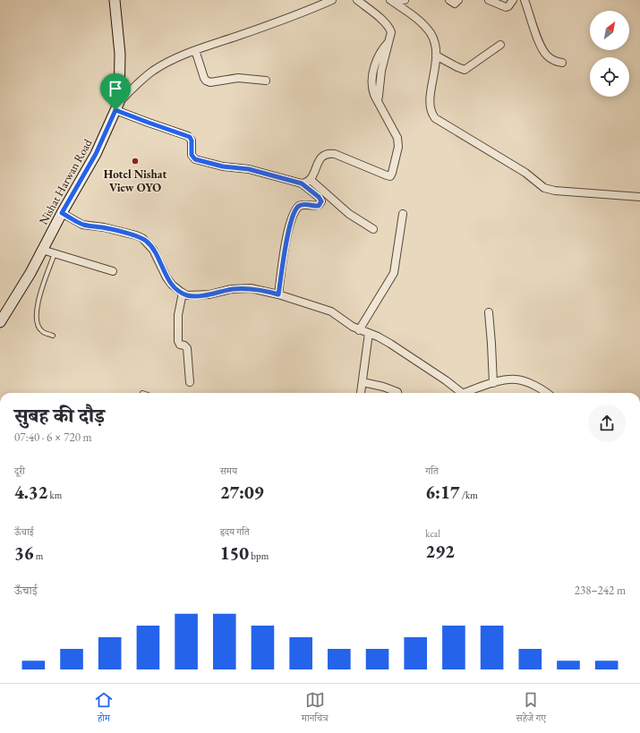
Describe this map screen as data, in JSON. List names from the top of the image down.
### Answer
{
  "streets": {
    "main road": ["Nishat Harwan Road"]
  },
  "places": ["Hotel Nishat View OYO"],
  "north": "top right",
  "page": {
    "heading": ["सुबह की दौड़", "07:40 · 6 × 720 m"],
    "stats": [
      ["दूरी", "4.32 km"],
      ["समय", "27:09"],
      ["गति", "6:17 /km"],
      ["ऊँचाई", "36 m"],
      ["हृदय गति", "150 bpm"],
      ["kcal", "292"]
    ],
    "chart": ["ऊँचाई", "238–242 m"],
    "tabs": ["होम", "मानचित्र", "सहेजे गए"]
  }
}
